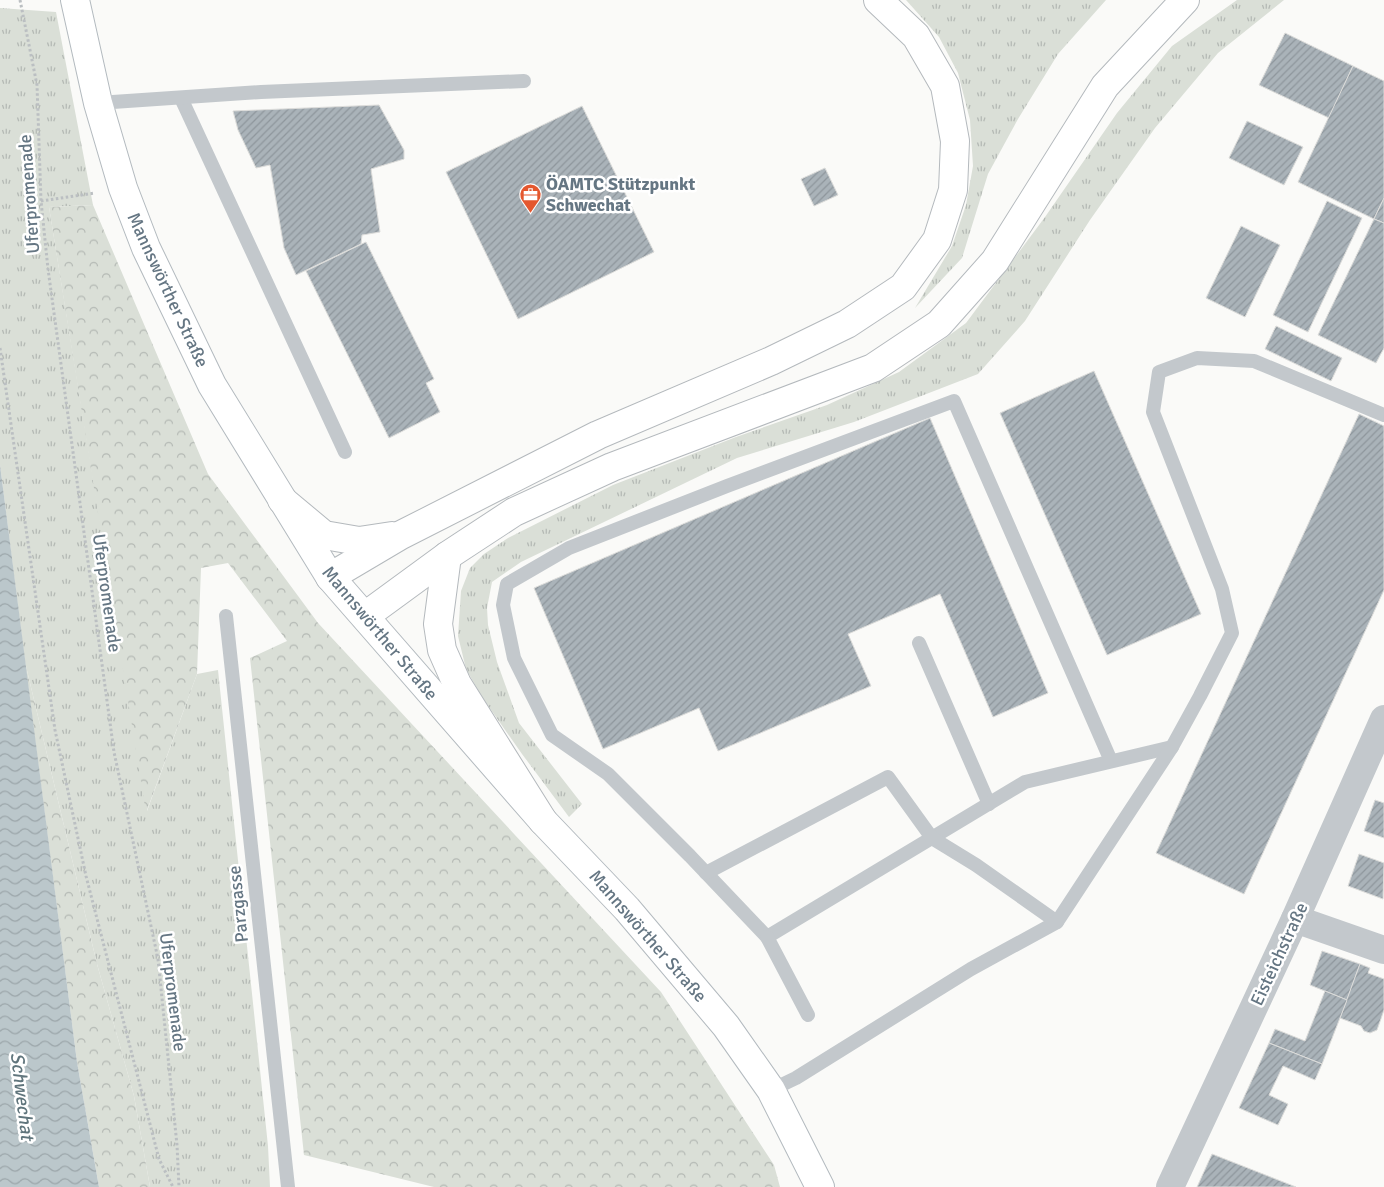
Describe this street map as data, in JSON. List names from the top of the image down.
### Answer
{
  "streets": {
    "main road": ["Mannswörther Straße"],
    "street": ["Eisteichstraße"],
    "lane": ["Parzgasse"],
    "path": ["Uferpromenade"]
  },
  "water": ["Schwechat"],
  "places": {
    "office": ["ÖAMTC Stützpunkt Schwechat"]
  }
}
